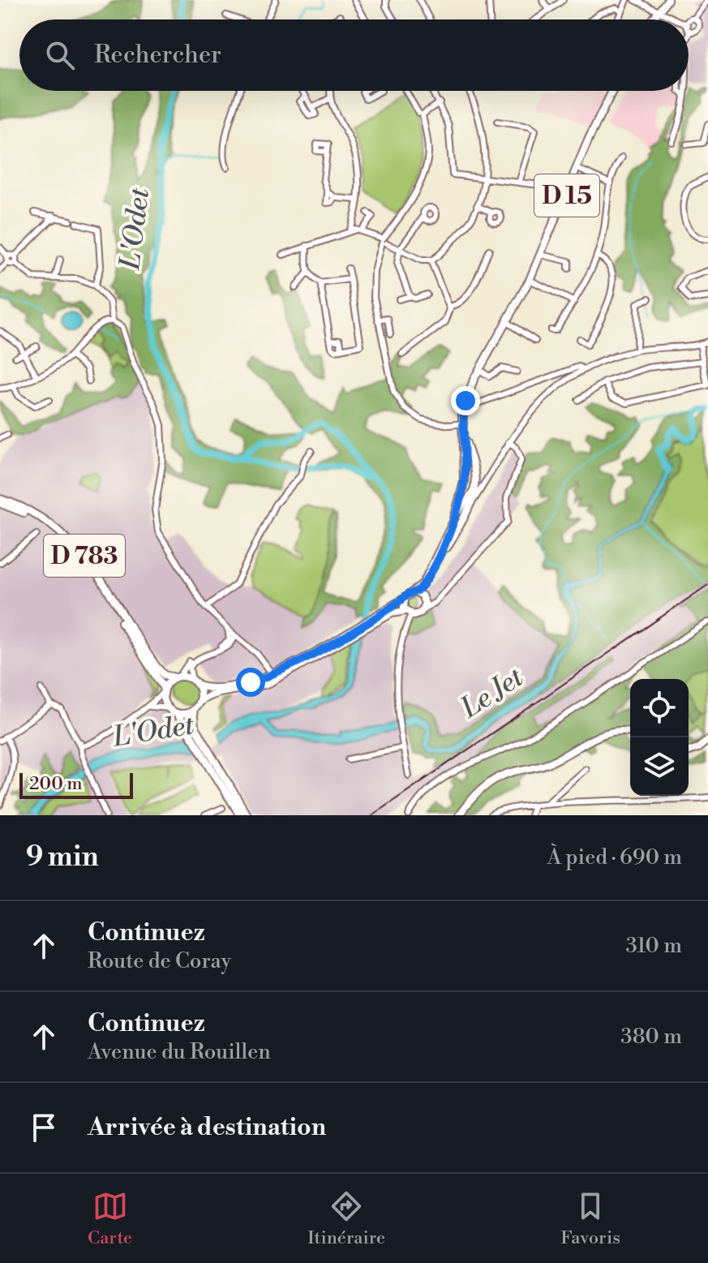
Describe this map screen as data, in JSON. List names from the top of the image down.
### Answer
{
  "streets": {
    "main road": ["D 15", "D 783"]
  },
  "water": ["L'Odet", "Le Jet"],
  "scale_bar": "200 m",
  "page": {
    "search": "Rechercher",
    "scale": "200 m",
    "heading": ["9 min", "À pied · 690 m"],
    "list": [
      ["Continuez", "Route de Coray", "310 m"],
      ["Continuez", "Avenue du Rouillen", "380 m"],
      "Arrivée à destination"
    ],
    "nav": ["Carte", "Itinéraire", "Favoris"]
  }
}
